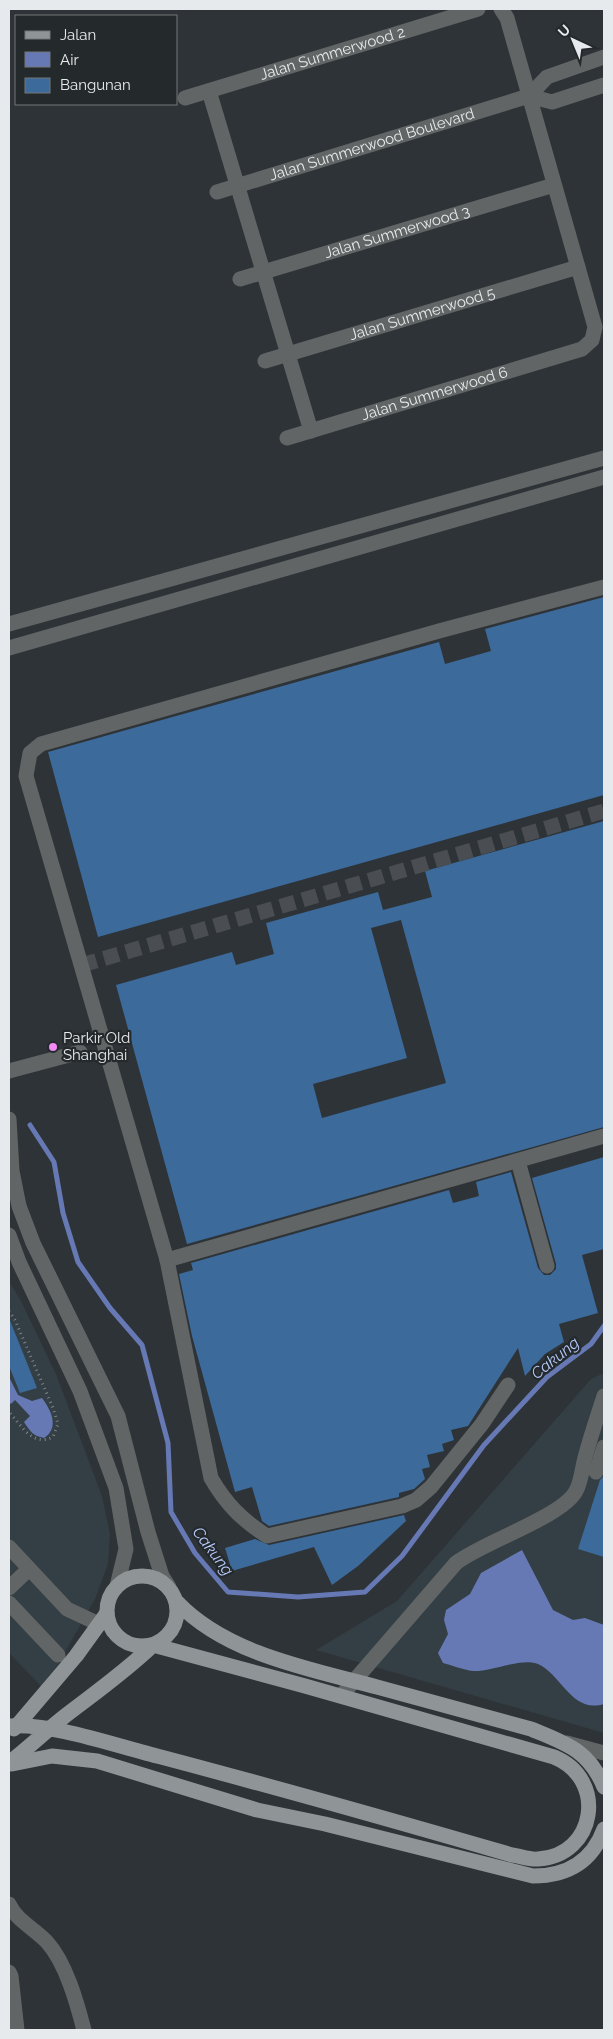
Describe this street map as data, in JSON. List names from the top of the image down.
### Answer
{
  "streets": {
    "street": [
      "Jalan Summerwood 2",
      "Jalan Summerwood Boulevard",
      "Jalan Summerwood 3",
      "Jalan Summerwood 5",
      "Jalan Summerwood 6"
    ]
  },
  "crossings": [
    ["Jalan Summerwood 5", "Jalan Summerwood 6"]
  ],
  "water": ["Cakung"],
  "places": ["Parkir Old Shanghai"],
  "legend": ["Jalan", "Air", "Bangunan"],
  "north": "top left"
}
